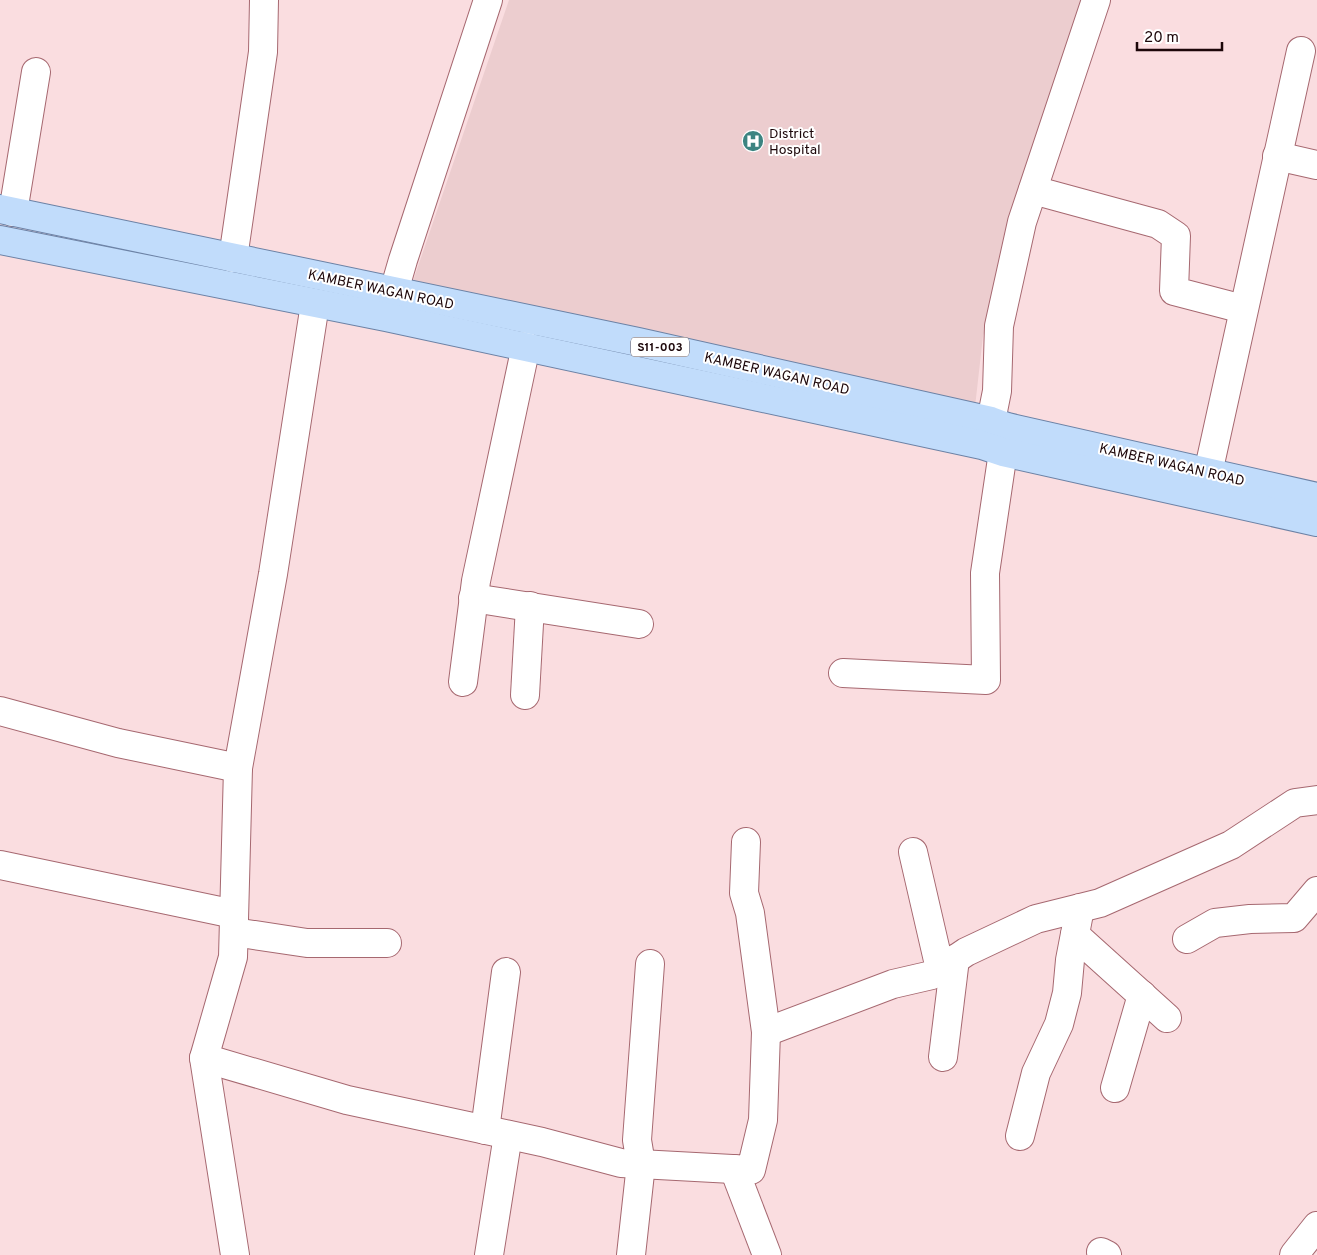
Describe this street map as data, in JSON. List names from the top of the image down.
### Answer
{
  "streets": {
    "main road": ["KAMBER WAGAN ROAD", "S11-003"]
  },
  "places": {
    "hospital": ["District Hospital"]
  },
  "scale_bar": "20 m"
}
